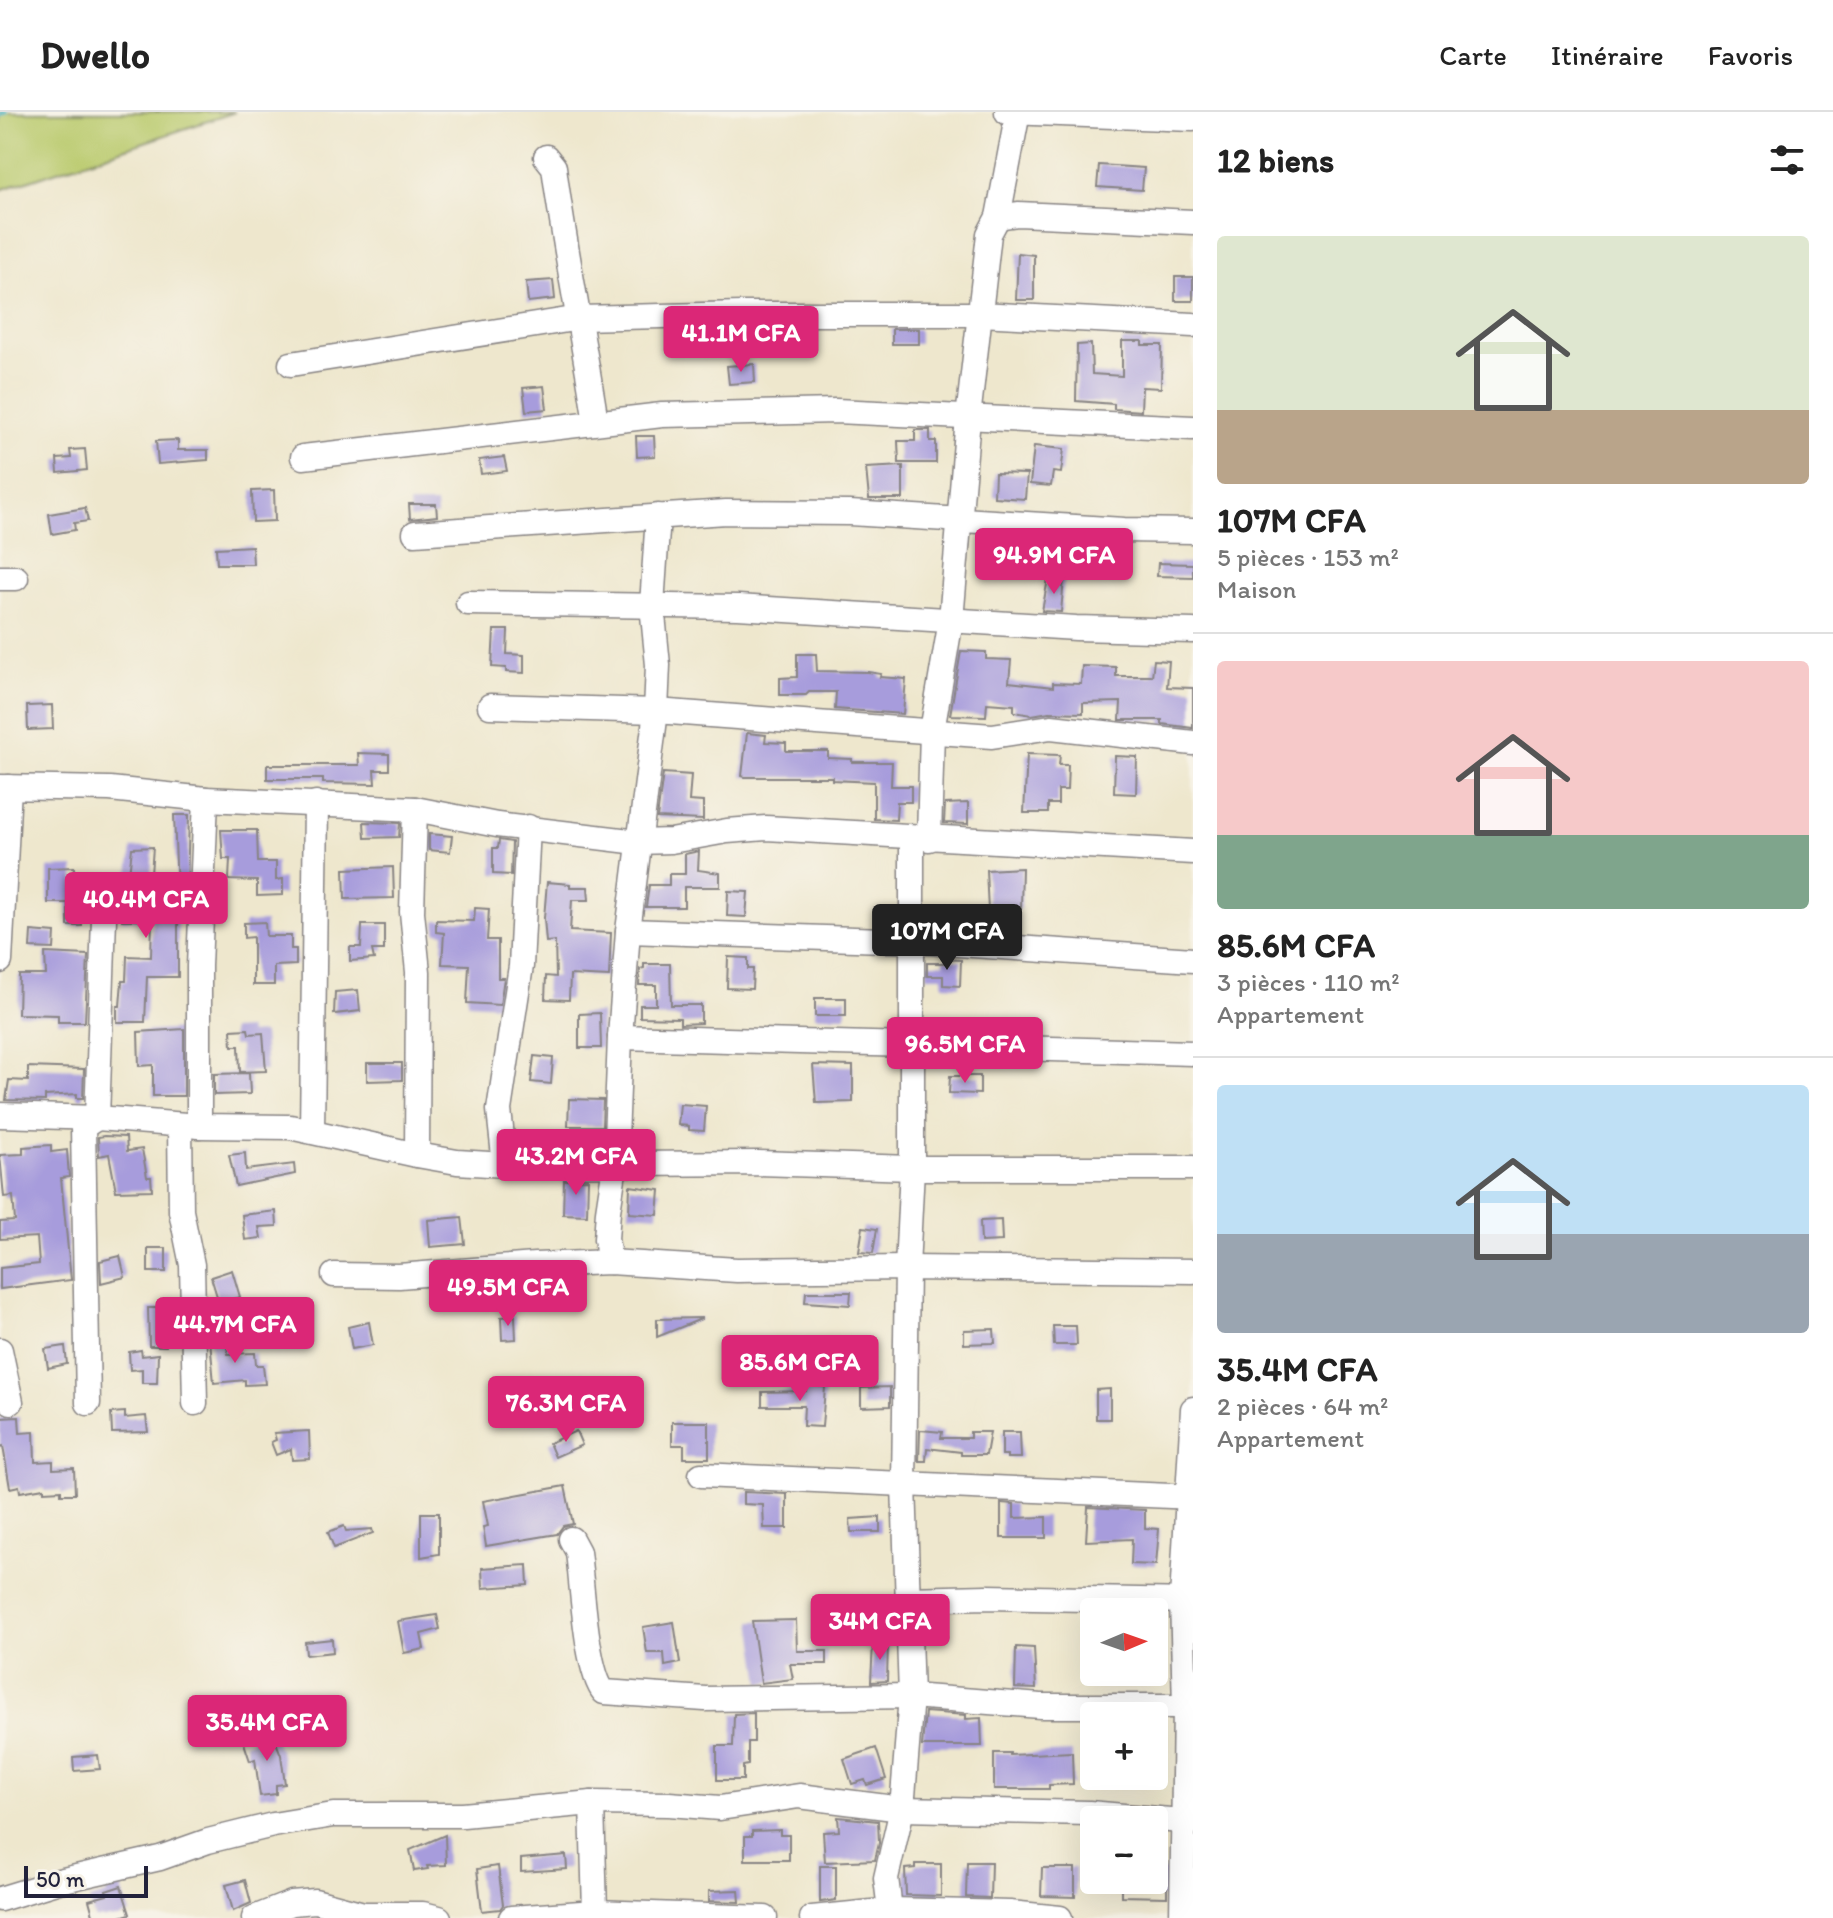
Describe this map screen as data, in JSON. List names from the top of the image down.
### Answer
{
  "scale_bar": "50 m",
  "north": "right",
  "page": {
    "header": "Dwello",
    "nav": ["Carte", "Itinéraire", "Favoris"],
    "heading": "12 biens",
    "list": [
      {
        "name": "107M CFA",
        "note": "5 pièces · 153 m² · Maison"
      },
      {
        "name": "85.6M CFA",
        "note": "3 pièces · 110 m² · Appartement"
      },
      {
        "name": "35.4M CFA",
        "note": "2 pièces · 64 m² · Appartement"
      }
    ],
    "price": [
      "41.1M CFA",
      "94.9M CFA",
      "40.4M CFA",
      "107M CFA",
      "96.5M CFA",
      "43.2M CFA",
      "49.5M CFA",
      "44.7M CFA",
      "85.6M CFA",
      "76.3M CFA",
      "34M CFA",
      "35.4M CFA"
    ],
    "map_buttons": ["+", "−"],
    "scale": "50 m"
  }
}
